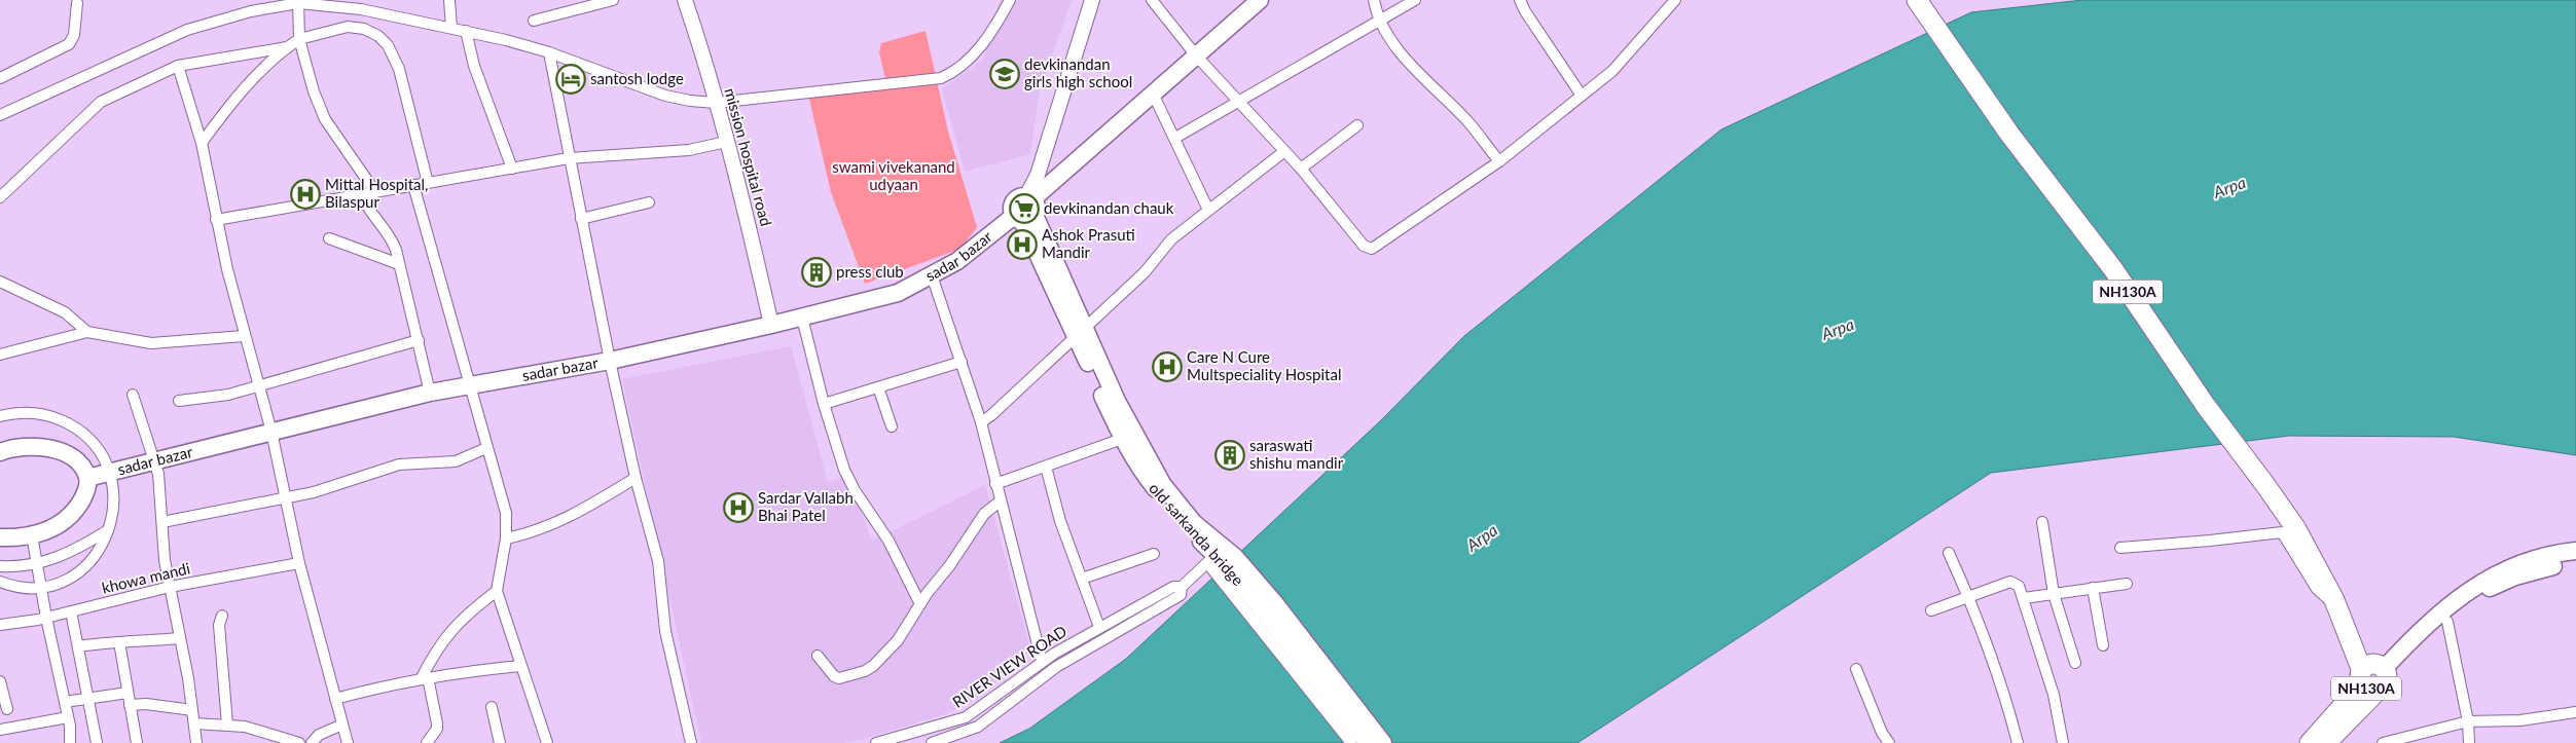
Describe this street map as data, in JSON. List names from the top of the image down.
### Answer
{
  "streets": {
    "highway": ["NH130A"],
    "main road": ["sadar bazar", "old sarkanda bridge"],
    "street": ["mission hospital road", "khowa mandi", "RIVER VIEW ROAD"]
  },
  "crossings": [
    ["mission hospital road", "sadar bazar"],
    ["sadar bazar", "old sarkanda bridge"],
    ["old sarkanda bridge", "RIVER VIEW ROAD"]
  ],
  "water": ["Arpa"],
  "parks": ["swami vivekanand udyaan"],
  "places": {
    "school or university": ["devkinandan girls high school"],
    "hotel": ["santosh lodge"],
    "hospital": [
      "Mittal Hospital, Bilaspur",
      "Ashok Prasuti Mandir",
      "Care N Cure Multspeciality Hospital",
      "Sardar Vallabh Bhai Patel"
    ],
    "supermarket": ["devkinandan chauk"],
    "building": ["press club", "saraswati shishu mandir"]
  }
}
